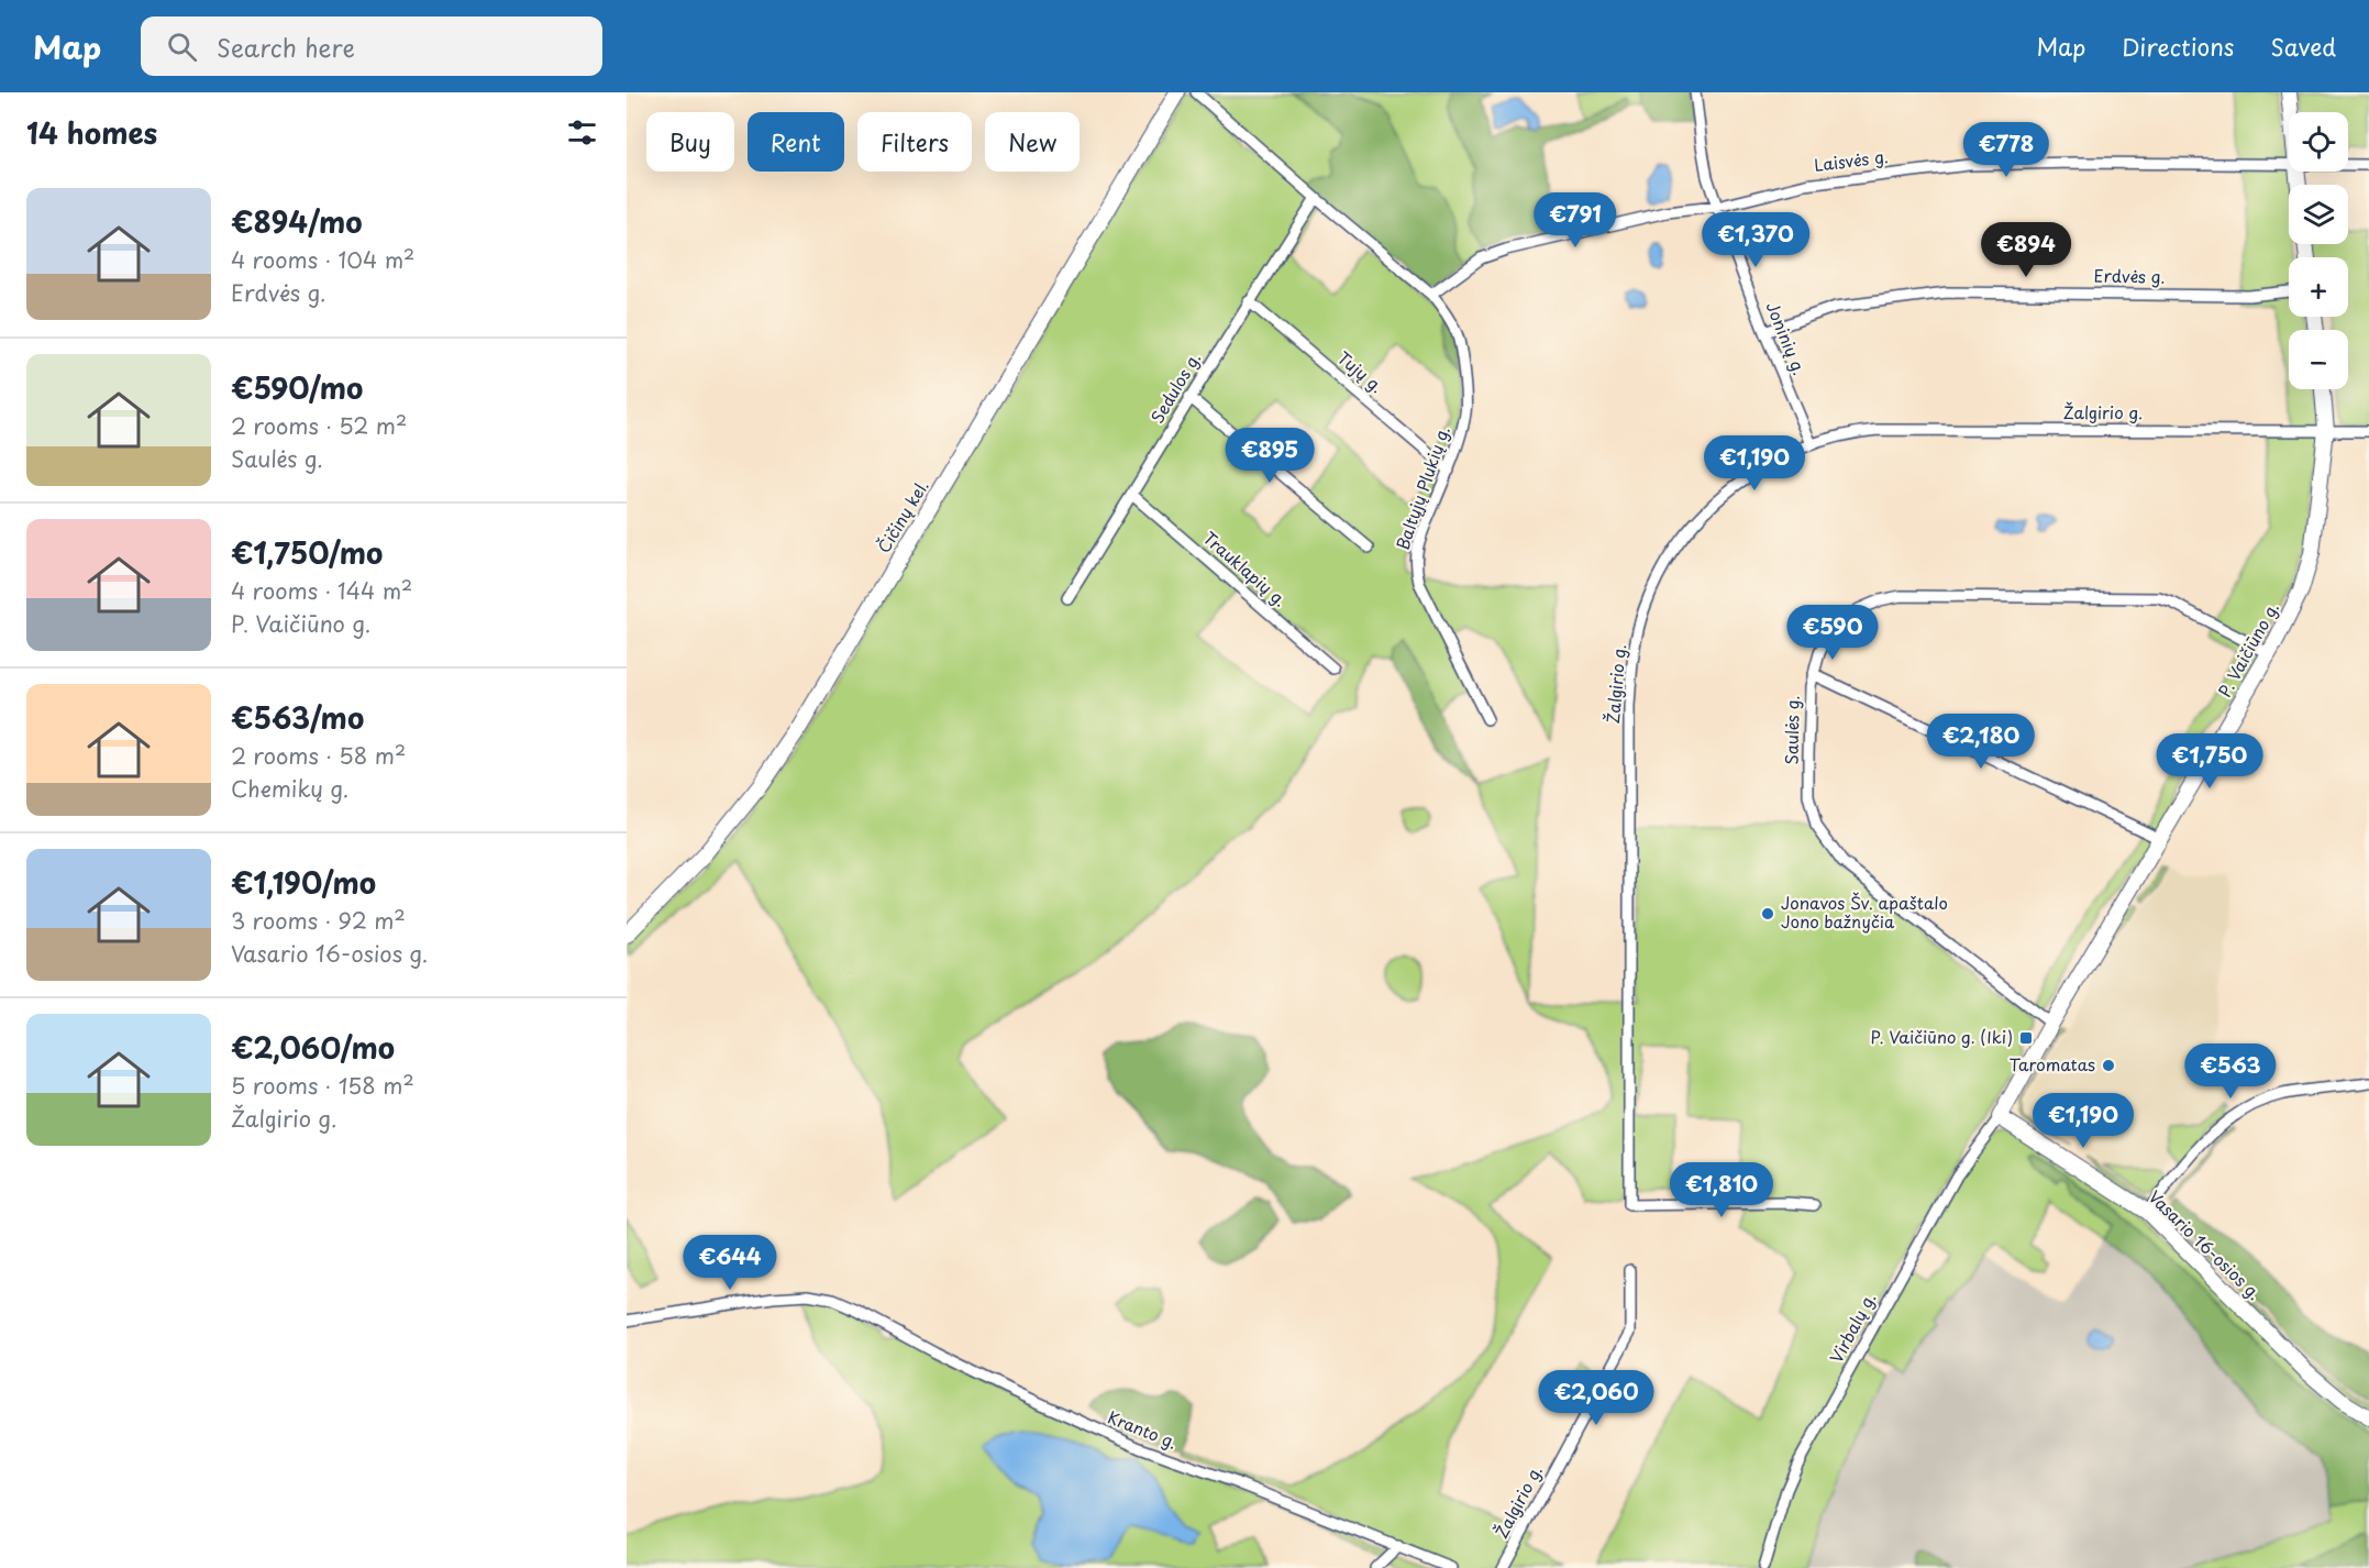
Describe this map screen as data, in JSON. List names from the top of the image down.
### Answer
{
  "streets": {
    "main road": ["Čičinų kel.", "P. Vaičiūno g.", "Vasario 16-osios g."],
    "street": [
      "Laisvės g.",
      "Erdvės g.",
      "Joninių g.",
      "Tujų g.",
      "Sedulos g.",
      "Žalgirio g.",
      "Baltųjų Plukių g.",
      "Trauklapių g.",
      "Saulės g.",
      "Virbalų g.",
      "Kranto g."
    ]
  },
  "crossings": [
    ["Laisvės g.", "Joninių g."],
    ["Laisvės g.", "Baltųjų Plukių g."],
    ["Erdvės g.", "Joninių g."],
    ["Joninių g.", "Žalgirio g."],
    ["Tujų g.", "Sedulos g."],
    ["Tujų g.", "Baltųjų Plukių g."],
    ["Sedulos g.", "Baltųjų Plukių g."],
    ["Sedulos g.", "Trauklapių g."],
    ["Žalgirio g.", "P. Vaičiūno g."],
    ["P. Vaičiūno g.", "Saulės g."],
    ["P. Vaičiūno g.", "Vasario 16-osios g."],
    ["P. Vaičiūno g.", "Virbalų g."],
    ["Vasario 16-osios g.", "Virbalų g."]
  ],
  "places": {
    "other": ["Jonavos Šv. apaštalo Jono bažnyčia", "Taromatas"],
    "transit": ["P. Vaičiūno g. (Iki)"]
  },
  "page": {
    "header": "Map",
    "search": "Search here",
    "nav": ["Map", "Directions", "Saved"],
    "heading": "14 homes",
    "map_buttons": ["+", "−"],
    "chip": [
      "Buy",
      "Rent",
      "Filters",
      "New"
    ],
    "price": [
      "€778",
      "€791",
      "€1,370",
      "€894",
      "€895",
      "€1,190",
      "€590",
      "€2,180",
      "€1,750",
      "€563",
      "€1,190",
      "€1,810",
      "€644",
      "€2,060"
    ],
    "list": [
      {
        "name": "€894/mo",
        "note": "4 rooms · 104 m² · Erdvės g."
      },
      {
        "name": "€590/mo",
        "note": "2 rooms · 52 m² · Saulės g."
      },
      {
        "name": "€1,750/mo",
        "note": "4 rooms · 144 m² · P. Vaičiūno g."
      },
      {
        "name": "€563/mo",
        "note": "2 rooms · 58 m² · Chemikų g."
      },
      {
        "name": "€1,190/mo",
        "note": "3 rooms · 92 m² · Vasario 16-osios g."
      },
      {
        "name": "€2,060/mo",
        "note": "5 rooms · 158 m² · Žalgirio g."
      }
    ]
  }
}
